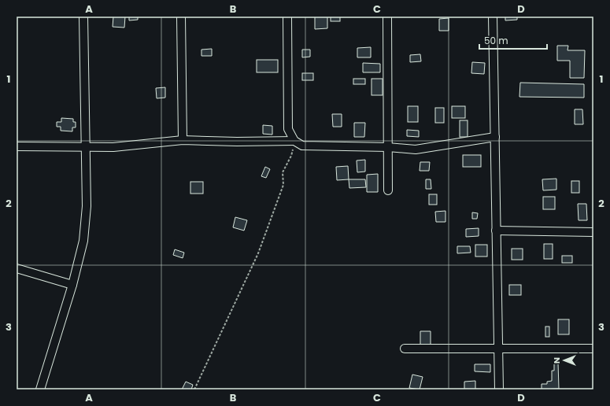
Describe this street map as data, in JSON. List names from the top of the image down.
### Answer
{
  "scale_bar": "50 m",
  "north": "left",
  "grid": {
    "columns": [
      "A",
      "B",
      "C",
      "D"
    ],
    "rows": ["1", "2", "3"]
  }
}
